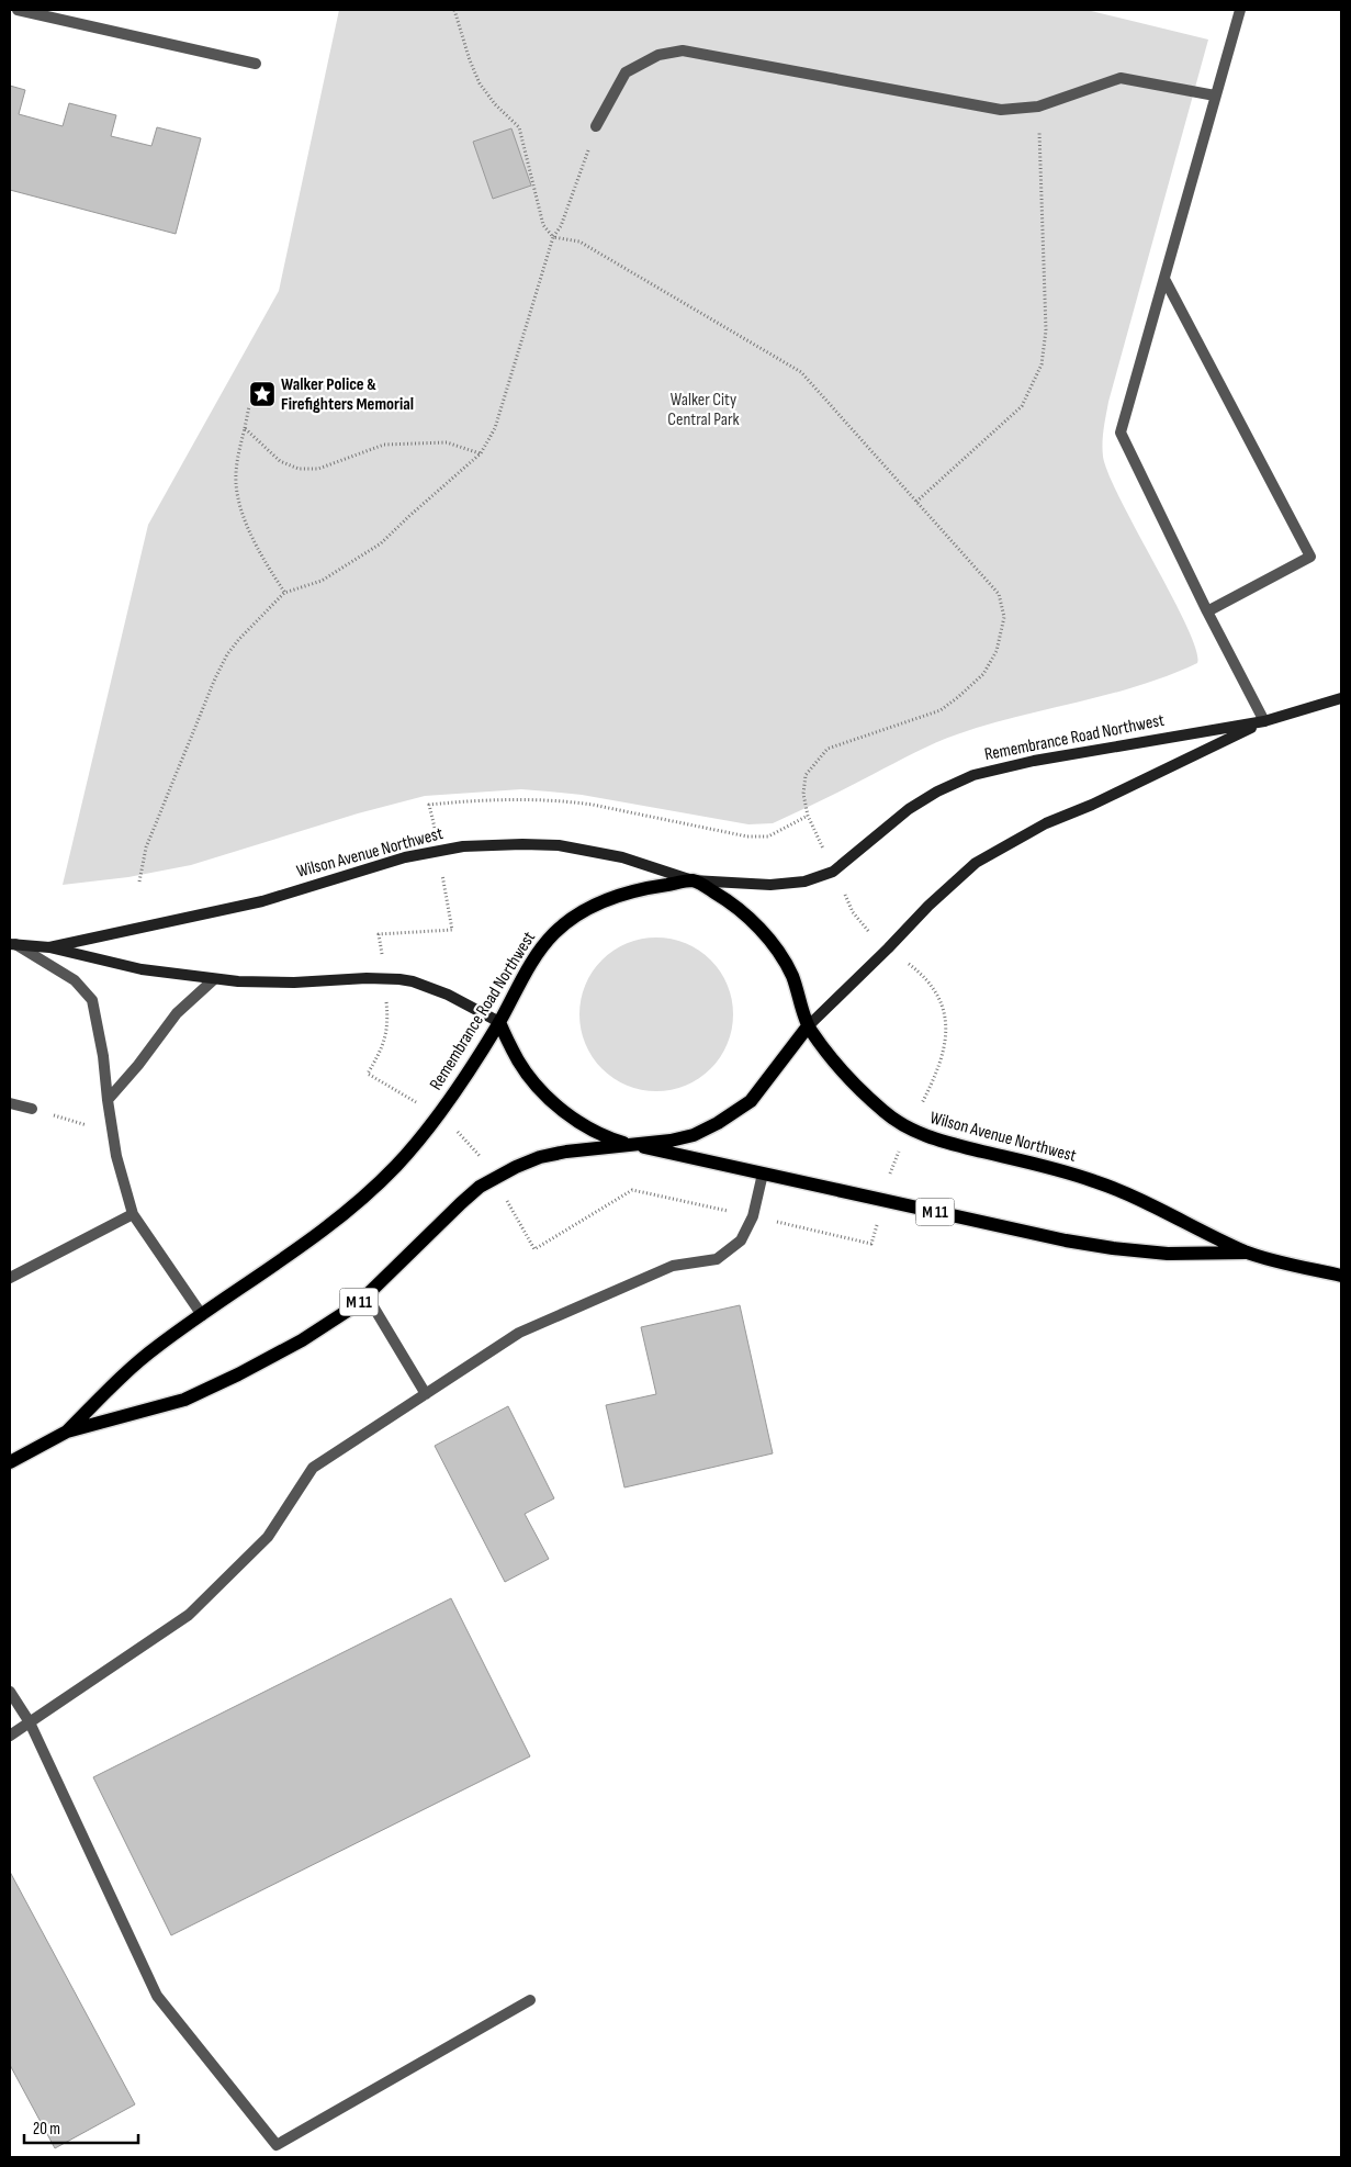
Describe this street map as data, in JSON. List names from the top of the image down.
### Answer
{
  "streets": {
    "main road": ["Remembrance Road Northwest", "Wilson Avenue Northwest", "M 11"]
  },
  "crossings": [
    ["Remembrance Road Northwest", "Wilson Avenue Northwest"]
  ],
  "parks": ["Walker City Central Park"],
  "places": {
    "place": ["Walker Police & Firefighters Memorial"]
  },
  "scale_bar": "20 m"
}
